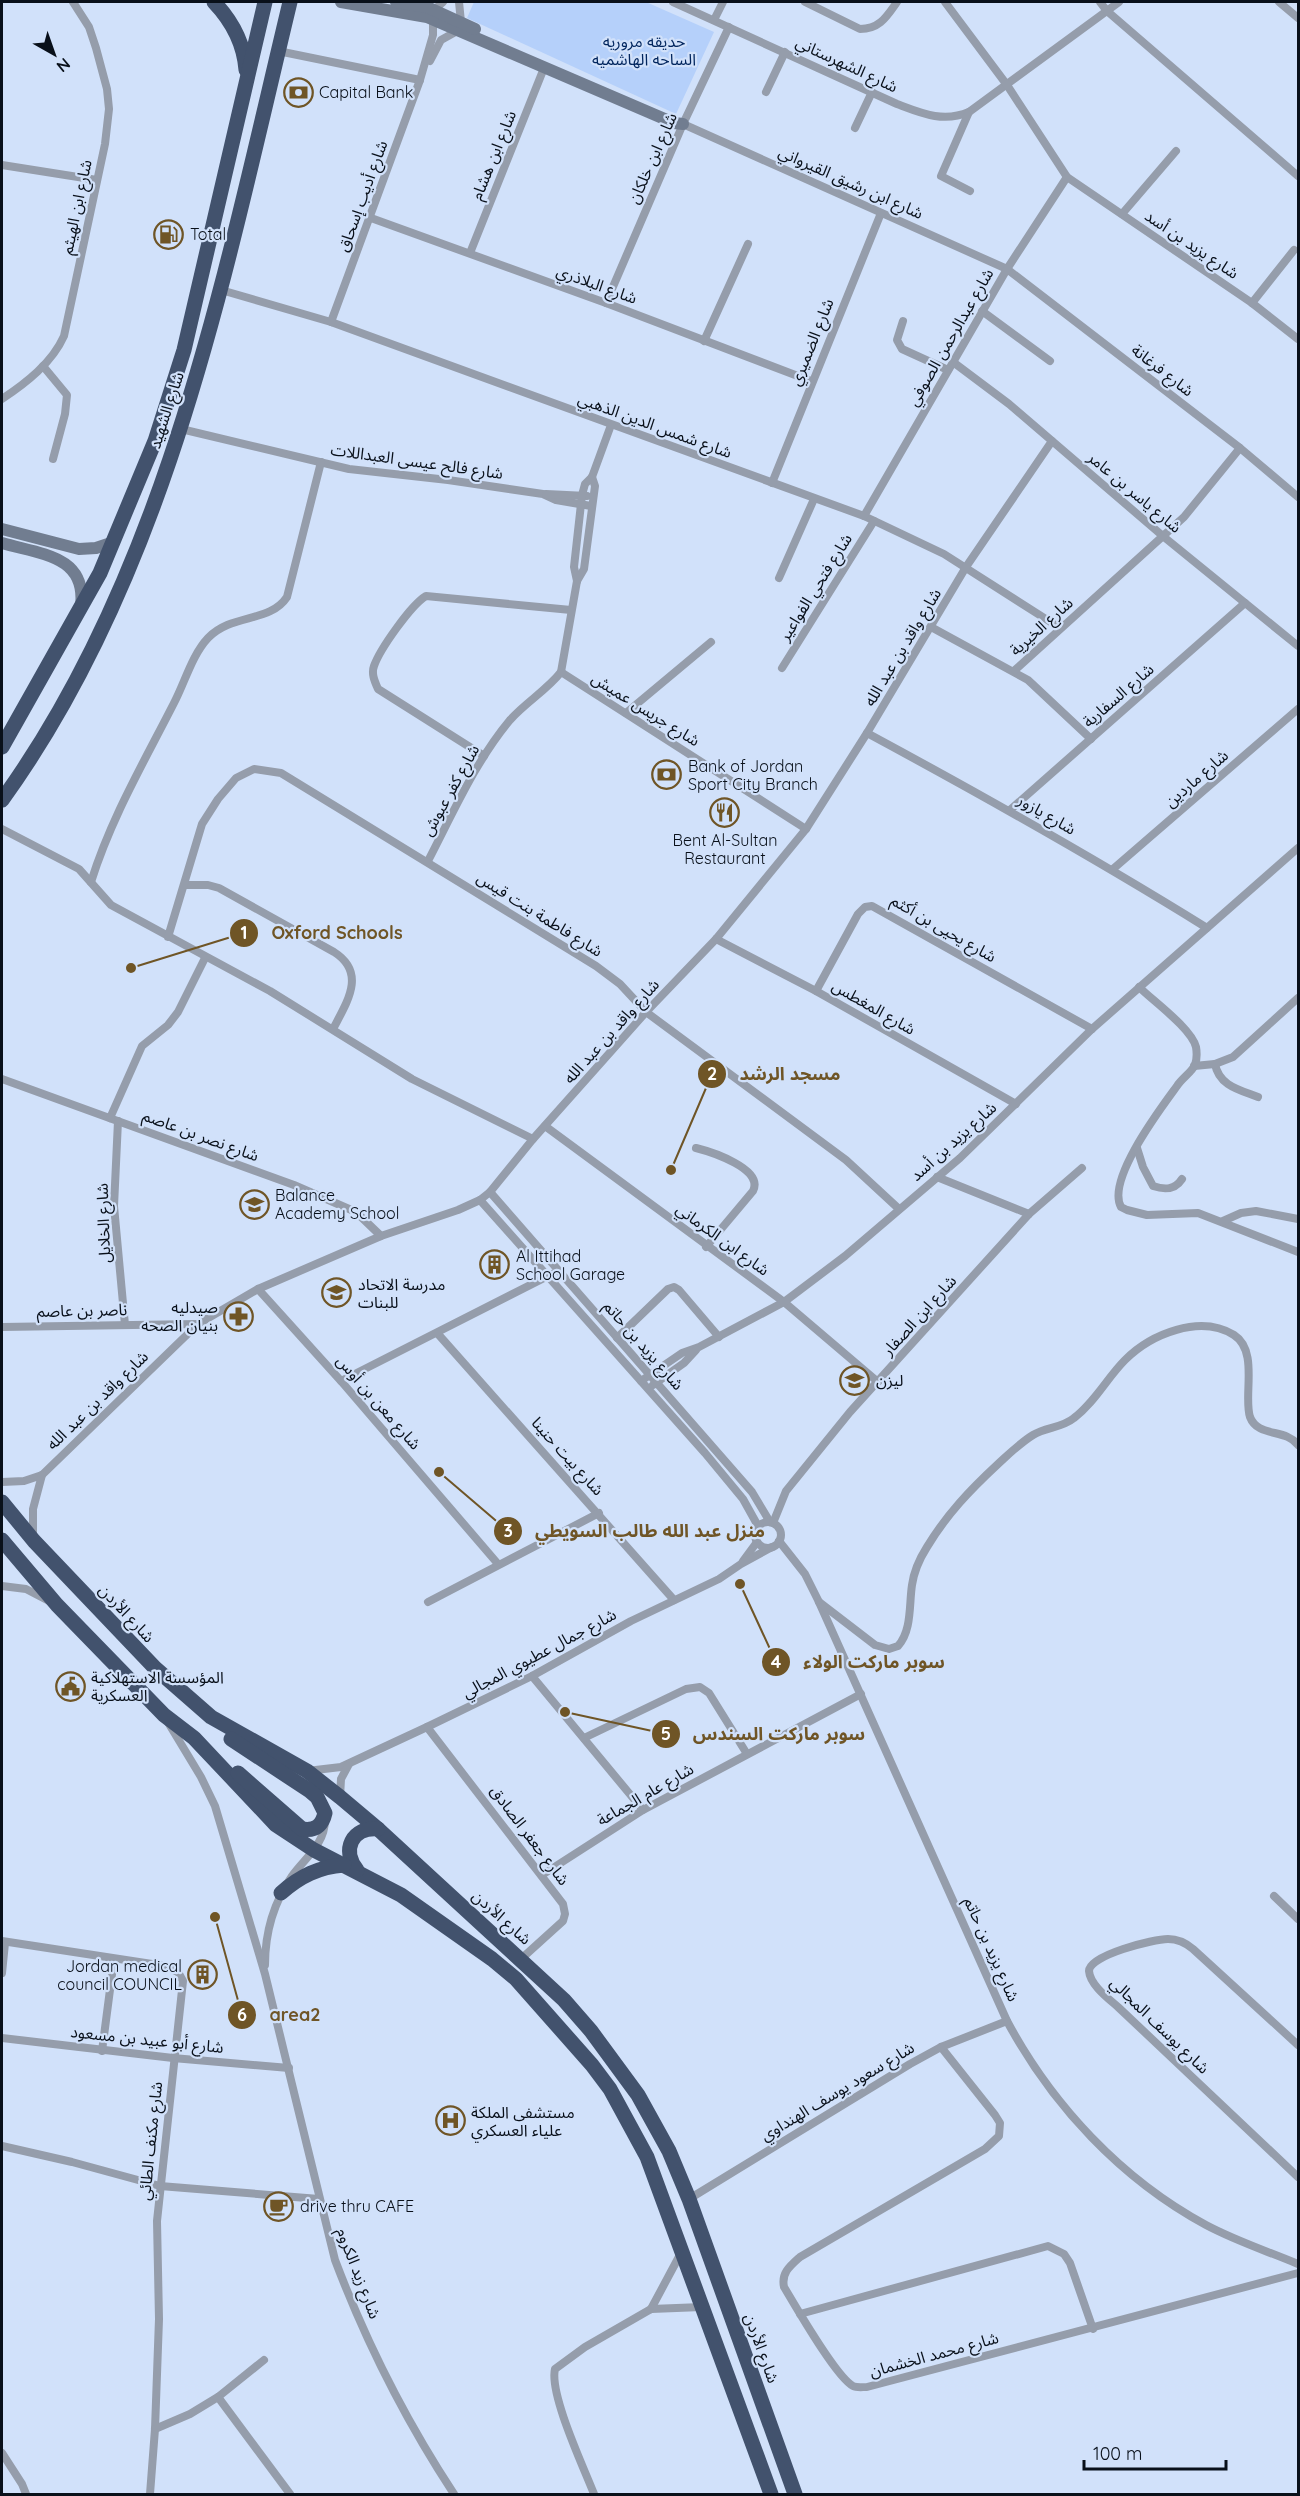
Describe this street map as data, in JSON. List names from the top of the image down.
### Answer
{
  "streets": {
    "highway": ["شارع الشهيد", "شارع الأردن"],
    "main road": ["شارع ابن رشيق القيرواني"],
    "street": [
      "شارع الشهرستاني",
      "شارع ابن هشام",
      "شارع ابن خلكان",
      "شارع أديب إسحاق",
      "شارع ابن الهيثم",
      "شارع يزيد بن أسد",
      "شارع البلاذري",
      "شارع عبدالرحمن الصوفي",
      "شارع الضميري",
      "شارع فرغانة",
      "شارع شمس الدين الذهبي",
      "شارع فالح عيسى العبداللات",
      "شارع ياسر بن عامر",
      "شارع فتحي الفواعير",
      "شارع الخيرية",
      "شارع واقد بن عبد الله",
      "شارع السفارية",
      "شارع جريس عميش",
      "شارع ماردين",
      "شارع كفر عبوش",
      "شارع يازور",
      "شارع فاطمة بنت قيس",
      "شارع يحيى بن أكثم",
      "شارع المغطس",
      "شارع نصر بن عاصم",
      "شارع الخلايل",
      "شارع ابن الكرماني",
      "ناصر بن عاصم",
      "شارع ابن الصفار",
      "شارع يزيد بن حاتم",
      "شارع معن بن أوس",
      "شارع بيت حنينا",
      "شارع جمال عطيوي المجالي",
      "شارع عام الجماعة",
      "شارع جعفر الصادق",
      "شارع يوسف المجالي",
      "شارع أبو عبيد بن مسعود",
      "شارع سعود يوسف الهنداوي",
      "شارع مكنف الطائي",
      "شارع زيد الكروم",
      "شارع محمد الخشمان"
    ]
  },
  "crossings": [
    ["شارع الشهرستاني", "شارع ابن خلكان"],
    ["شارع ابن هشام", "شارع ابن رشيق القيرواني"],
    ["شارع ابن هشام", "شارع البلاذري"],
    ["شارع ابن خلكان", "شارع ابن رشيق القيرواني"],
    ["شارع ابن خلكان", "شارع البلاذري"],
    ["شارع ابن رشيق القيرواني", "شارع أديب إسحاق"],
    ["شارع ابن رشيق القيرواني", "شارع عبدالرحمن الصوفي"],
    ["شارع ابن رشيق القيرواني", "شارع الضميري"],
    ["شارع ابن رشيق القيرواني", "شارع فرغانة"],
    ["شارع أديب إسحاق", "شارع البلاذري"],
    ["شارع أديب إسحاق", "شارع شمس الدين الذهبي"],
    ["شارع يزيد بن أسد", "شارع عبدالرحمن الصوفي"],
    ["شارع يزيد بن أسد", "شارع يازور"],
    ["شارع يزيد بن أسد", "شارع فاطمة بنت قيس"],
    ["شارع يزيد بن أسد", "شارع يحيى بن أكثم"],
    ["شارع يزيد بن أسد", "شارع المغطس"],
    ["شارع يزيد بن أسد", "شارع ابن الكرماني"],
    ["شارع يزيد بن أسد", "شارع يزيد بن حاتم"],
    ["شارع البلاذري", "شارع الضميري"],
    ["شارع عبدالرحمن الصوفي", "شارع فرغانة"],
    ["شارع عبدالرحمن الصوفي", "شارع شمس الدين الذهبي"],
    ["شارع عبدالرحمن الصوفي", "شارع ياسر بن عامر"],
    ["شارع الضميري", "شارع شمس الدين الذهبي"],
    ["شارع فرغانة", "شارع الخيرية"],
    ["شارع الشهيد", "شارع شمس الدين الذهبي"],
    ["شارع الشهيد", "شارع فالح عيسى العبداللات"],
    ["شارع شمس الدين الذهبي", "شارع فتحي الفواعير"],
    ["شارع شمس الدين الذهبي", "شارع الخيرية"],
    ["شارع شمس الدين الذهبي", "شارع واقد بن عبد الله"],
    ["شارع ياسر بن عامر", "شارع الخيرية"],
    ["شارع ياسر بن عامر", "شارع واقد بن عبد الله"],
    ["شارع ياسر بن عامر", "شارع السفارية"],
    ["شارع الخيرية", "شارع السفارية"],
    ["شارع واقد بن عبد الله", "شارع جريس عميش"],
    ["شارع واقد بن عبد الله", "شارع يازور"],
    ["شارع واقد بن عبد الله", "شارع فاطمة بنت قيس"],
    ["شارع واقد بن عبد الله", "شارع المغطس"],
    ["شارع واقد بن عبد الله", "شارع نصر بن عاصم"],
    ["شارع واقد بن عبد الله", "شارع ابن الكرماني"],
    ["شارع واقد بن عبد الله", "ناصر بن عاصم"],
    ["شارع واقد بن عبد الله", "شارع يزيد بن حاتم"],
    ["شارع واقد بن عبد الله", "شارع معن بن أوس"],
    ["شارع السفارية", "شارع يازور"],
    ["شارع جريس عميش", "شارع كفر عبوش"],
    ["شارع ماردين", "شارع يازور"],
    ["شارع كفر عبوش", "شارع فاطمة بنت قيس"],
    ["شارع يحيى بن أكثم", "شارع المغطس"],
    ["شارع نصر بن عاصم", "شارع الخلايل"],
    ["شارع الخلايل", "ناصر بن عاصم"],
    ["شارع ابن الكرماني", "شارع ابن الصفار"],
    ["شارع ابن الصفار", "شارع يزيد بن حاتم"],
    ["شارع ابن الصفار", "شارع جمال عطيوي المجالي"],
    ["شارع يزيد بن حاتم", "شارع جمال عطيوي المجالي"],
    ["شارع يزيد بن حاتم", "شارع عام الجماعة"],
    ["شارع يزيد بن حاتم", "شارع سعود يوسف الهنداوي"],
    ["شارع بيت حنينا", "شارع جمال عطيوي المجالي"],
    ["شارع الأردن", "شارع جمال عطيوي المجالي"],
    ["شارع الأردن", "شارع جعفر الصادق"],
    ["شارع الأردن", "شارع سعود يوسف الهنداوي"],
    ["شارع جمال عطيوي المجالي", "شارع جعفر الصادق"],
    ["شارع عام الجماعة", "شارع جعفر الصادق"],
    ["شارع أبو عبيد بن مسعود", "شارع مكنف الطائي"],
    ["شارع أبو عبيد بن مسعود", "شارع زيد الكروم"],
    ["شارع سعود يوسف الهنداوي", "شارع محمد الخشمان"]
  ],
  "parks": ["حديقه مروريه الساحه الهاشميه"],
  "places": {
    "bank": ["Capital Bank", "Bank of Jordan Sport City Branch"],
    "fuel station": ["Total"],
    "restaurant": ["Bent Al-Sultan Restaurant"],
    "other": [
      "Oxford Schools",
      "مسجد الرشد",
      "منزل عبد الله طالب السويطي",
      "سوبر ماركت الولاء",
      "سوبر ماركت السندس",
      "area2"
    ],
    "school or university": ["Balance Academy School", "مدرسة الاتحاد للبنات", "ليزن"],
    "building": ["Al Ittihad School Garage", "Jordan medical council COUNCIL"],
    "pharmacy": ["صيدليه بنيان الصحه"],
    "public building": ["المؤسسة الاستهلاكية العسكرية"],
    "hospital": ["مستشفى الملكة علياء العسكري"],
    "cafe": ["drive thru CAFE"]
  },
  "scale_bar": "100 m",
  "north": "bottom right"
}
